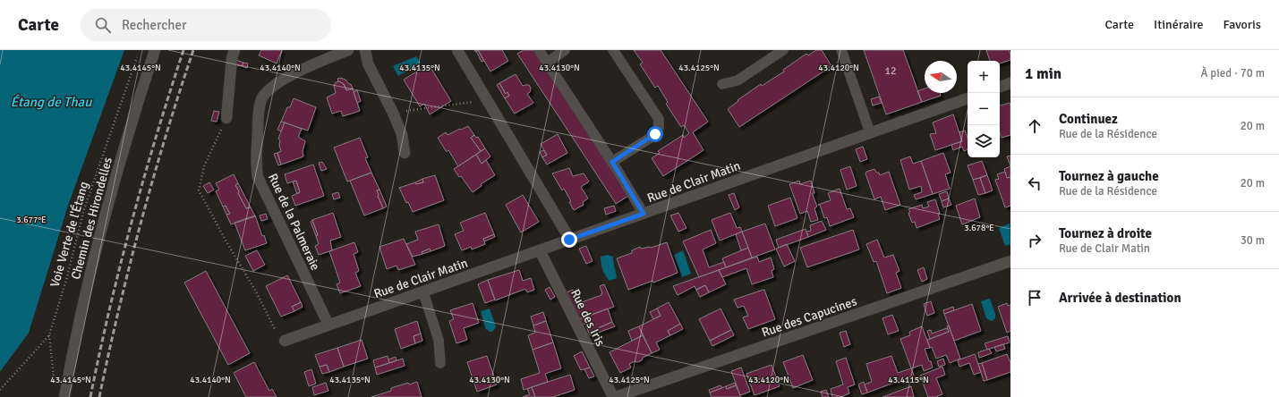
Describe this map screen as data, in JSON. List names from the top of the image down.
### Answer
{
  "streets": {
    "street": [
      "Rue de Clair Matin",
      "Chemin des Hirondelles",
      "Rue de la Palmeraie",
      "Rue des Capucines",
      "Rue des Iris"
    ],
    "path": ["Voie Verte de l'Étang"]
  },
  "crossings": [
    ["Rue de Clair Matin", "Rue de la Palmeraie"],
    ["Rue de Clair Matin", "Rue des Iris"]
  ],
  "water": ["Étang de Thau"],
  "house_numbers": ["12"],
  "north": "left",
  "page": {
    "header": "Carte",
    "search": "Rechercher",
    "nav": ["Carte", "Itinéraire", "Favoris"],
    "heading": ["1 min", "À pied · 70 m"],
    "map_buttons": ["+", "−"],
    "list": [
      ["Continuez", "Rue de la Résidence", "20 m"],
      ["Tournez à gauche", "Rue de la Résidence", "20 m"],
      ["Tournez à droite", "Rue de Clair Matin", "30 m"],
      "Arrivée à destination"
    ]
  },
  "coordinates": [
    "43.4145°N",
    "43.4140°N",
    "43.4135°N",
    "43.4130°N",
    "43.4125°N",
    "43.4120°N",
    "3.677°E",
    "3.678°E",
    "43.4115°N"
  ]
}
